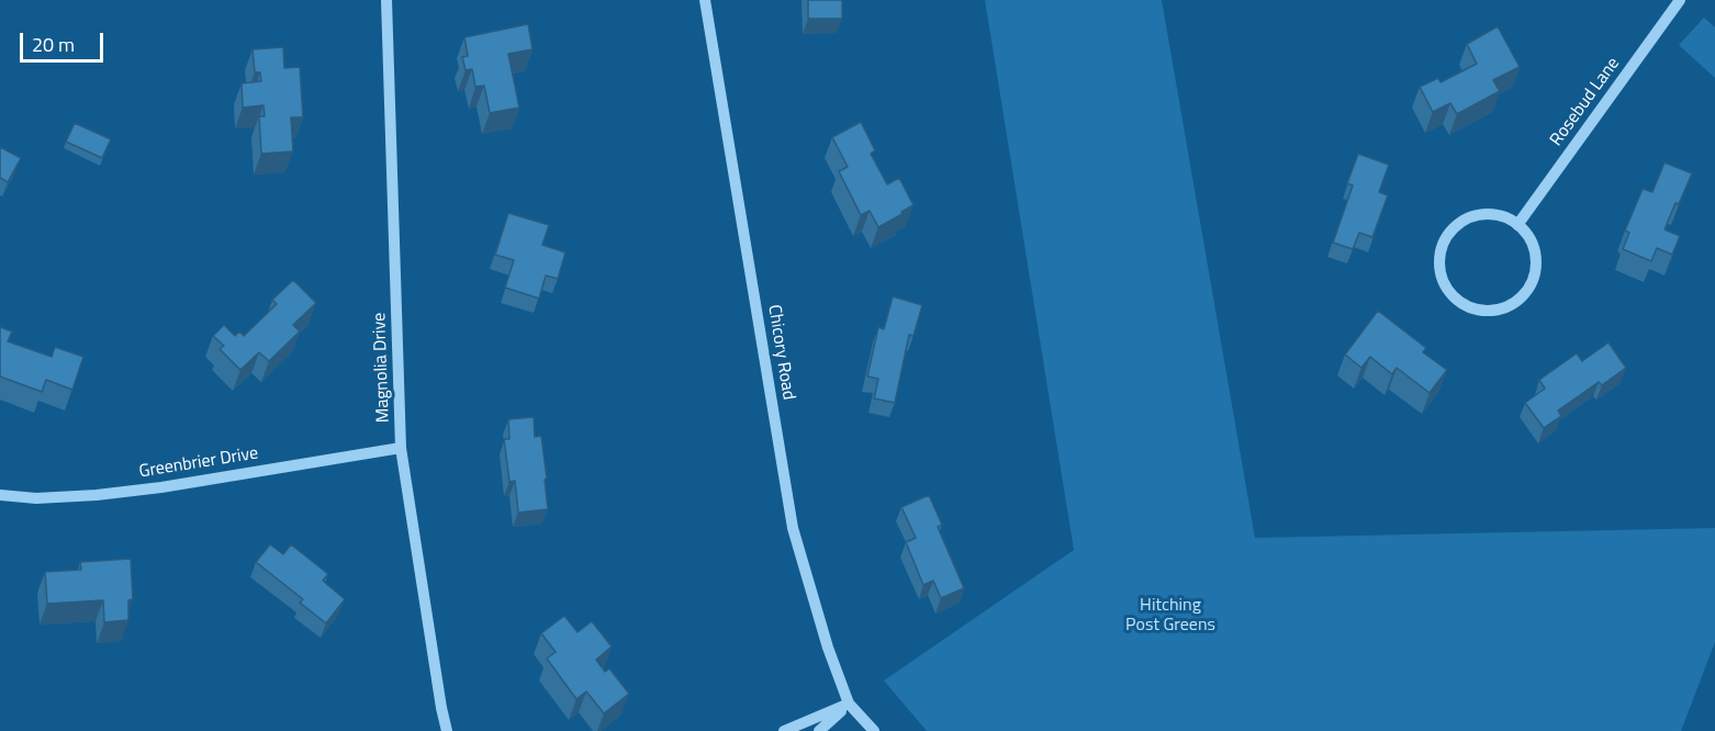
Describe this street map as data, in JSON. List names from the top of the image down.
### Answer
{
  "streets": {
    "street": [
      "Rosebud Lane",
      "Chicory Road",
      "Magnolia Drive",
      "Greenbrier Drive"
    ]
  },
  "crossings": [
    ["Magnolia Drive", "Greenbrier Drive"]
  ],
  "parks": ["Hitching Post Greens"],
  "scale_bar": "20 m"
}
